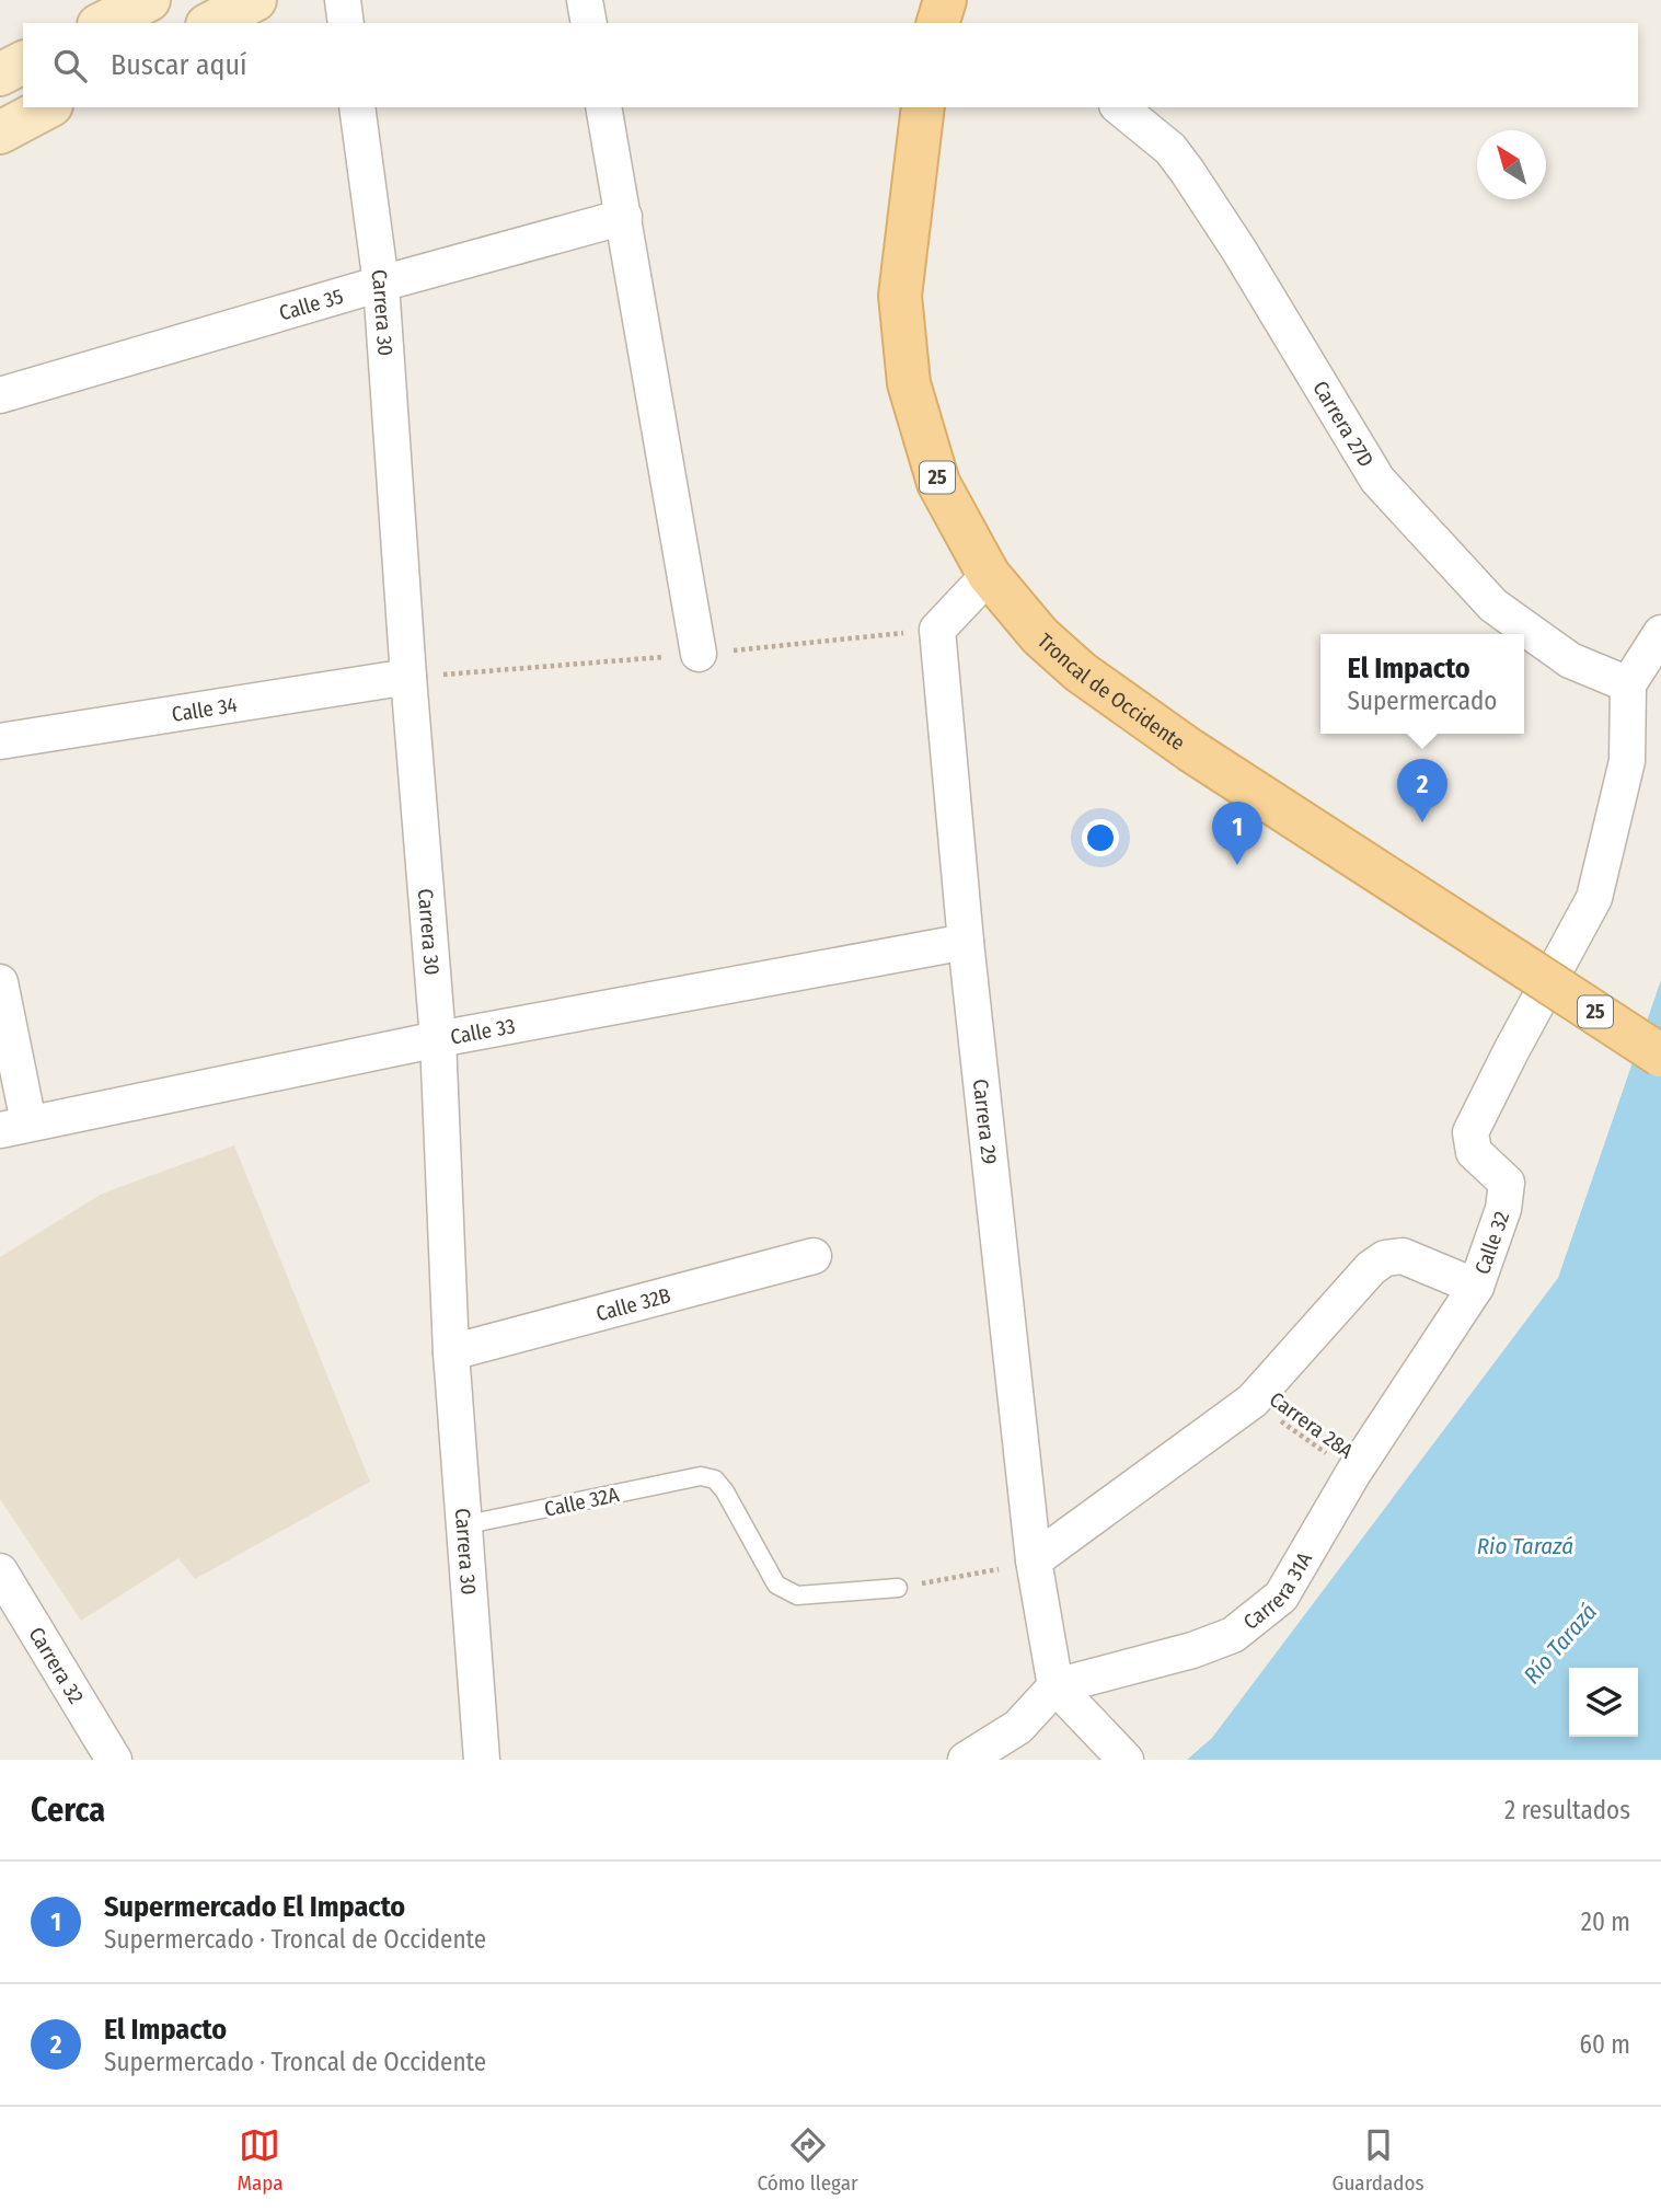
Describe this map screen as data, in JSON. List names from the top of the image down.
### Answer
{
  "streets": {
    "main road": ["25", "Troncal de Occidente"],
    "street": [
      "Calle 35",
      "Carrera 30",
      "Carrera 27D",
      "Calle 34",
      "Calle 33",
      "Carrera 29",
      "Calle 32",
      "Calle 32B",
      "Carrera 31A",
      "Carrera 32"
    ],
    "lane": ["Calle 32A"],
    "path": ["Carrera 28A"]
  },
  "crossings": [
    ["Calle 35", "Carrera 30"],
    ["Carrera 30", "Calle 34"],
    ["Carrera 30", "Calle 33"],
    ["Carrera 30", "Calle 32B"],
    ["Carrera 30", "Calle 32A"],
    ["Carrera 27D", "Calle 32"],
    ["Troncal de Occidente", "Carrera 29"],
    ["Calle 33", "Carrera 29"],
    ["Carrera 29", "Calle 32"],
    ["Carrera 29", "Carrera 31A"],
    ["Calle 32", "Carrera 28A"],
    ["Calle 32", "Carrera 31A"],
    ["Carrera 28A", "Carrera 31A"]
  ],
  "water": ["Rio Tarazá", "Río Tarazá"],
  "north": "top left",
  "page": {
    "search": "Buscar aquí",
    "popup": ["El Impacto", "Supermercado"],
    "pins": ["2", "1"],
    "heading": ["Cerca", "2 resultados"],
    "list": [
      {
        "mark": "1",
        "name": "Supermercado El Impacto",
        "note": "Supermercado · Troncal de Occidente",
        "value": "20 m"
      },
      {
        "mark": "2",
        "name": "El Impacto",
        "note": "Supermercado · Troncal de Occidente",
        "value": "60 m"
      }
    ],
    "nav": ["Mapa", "Cómo llegar", "Guardados"]
  }
}
